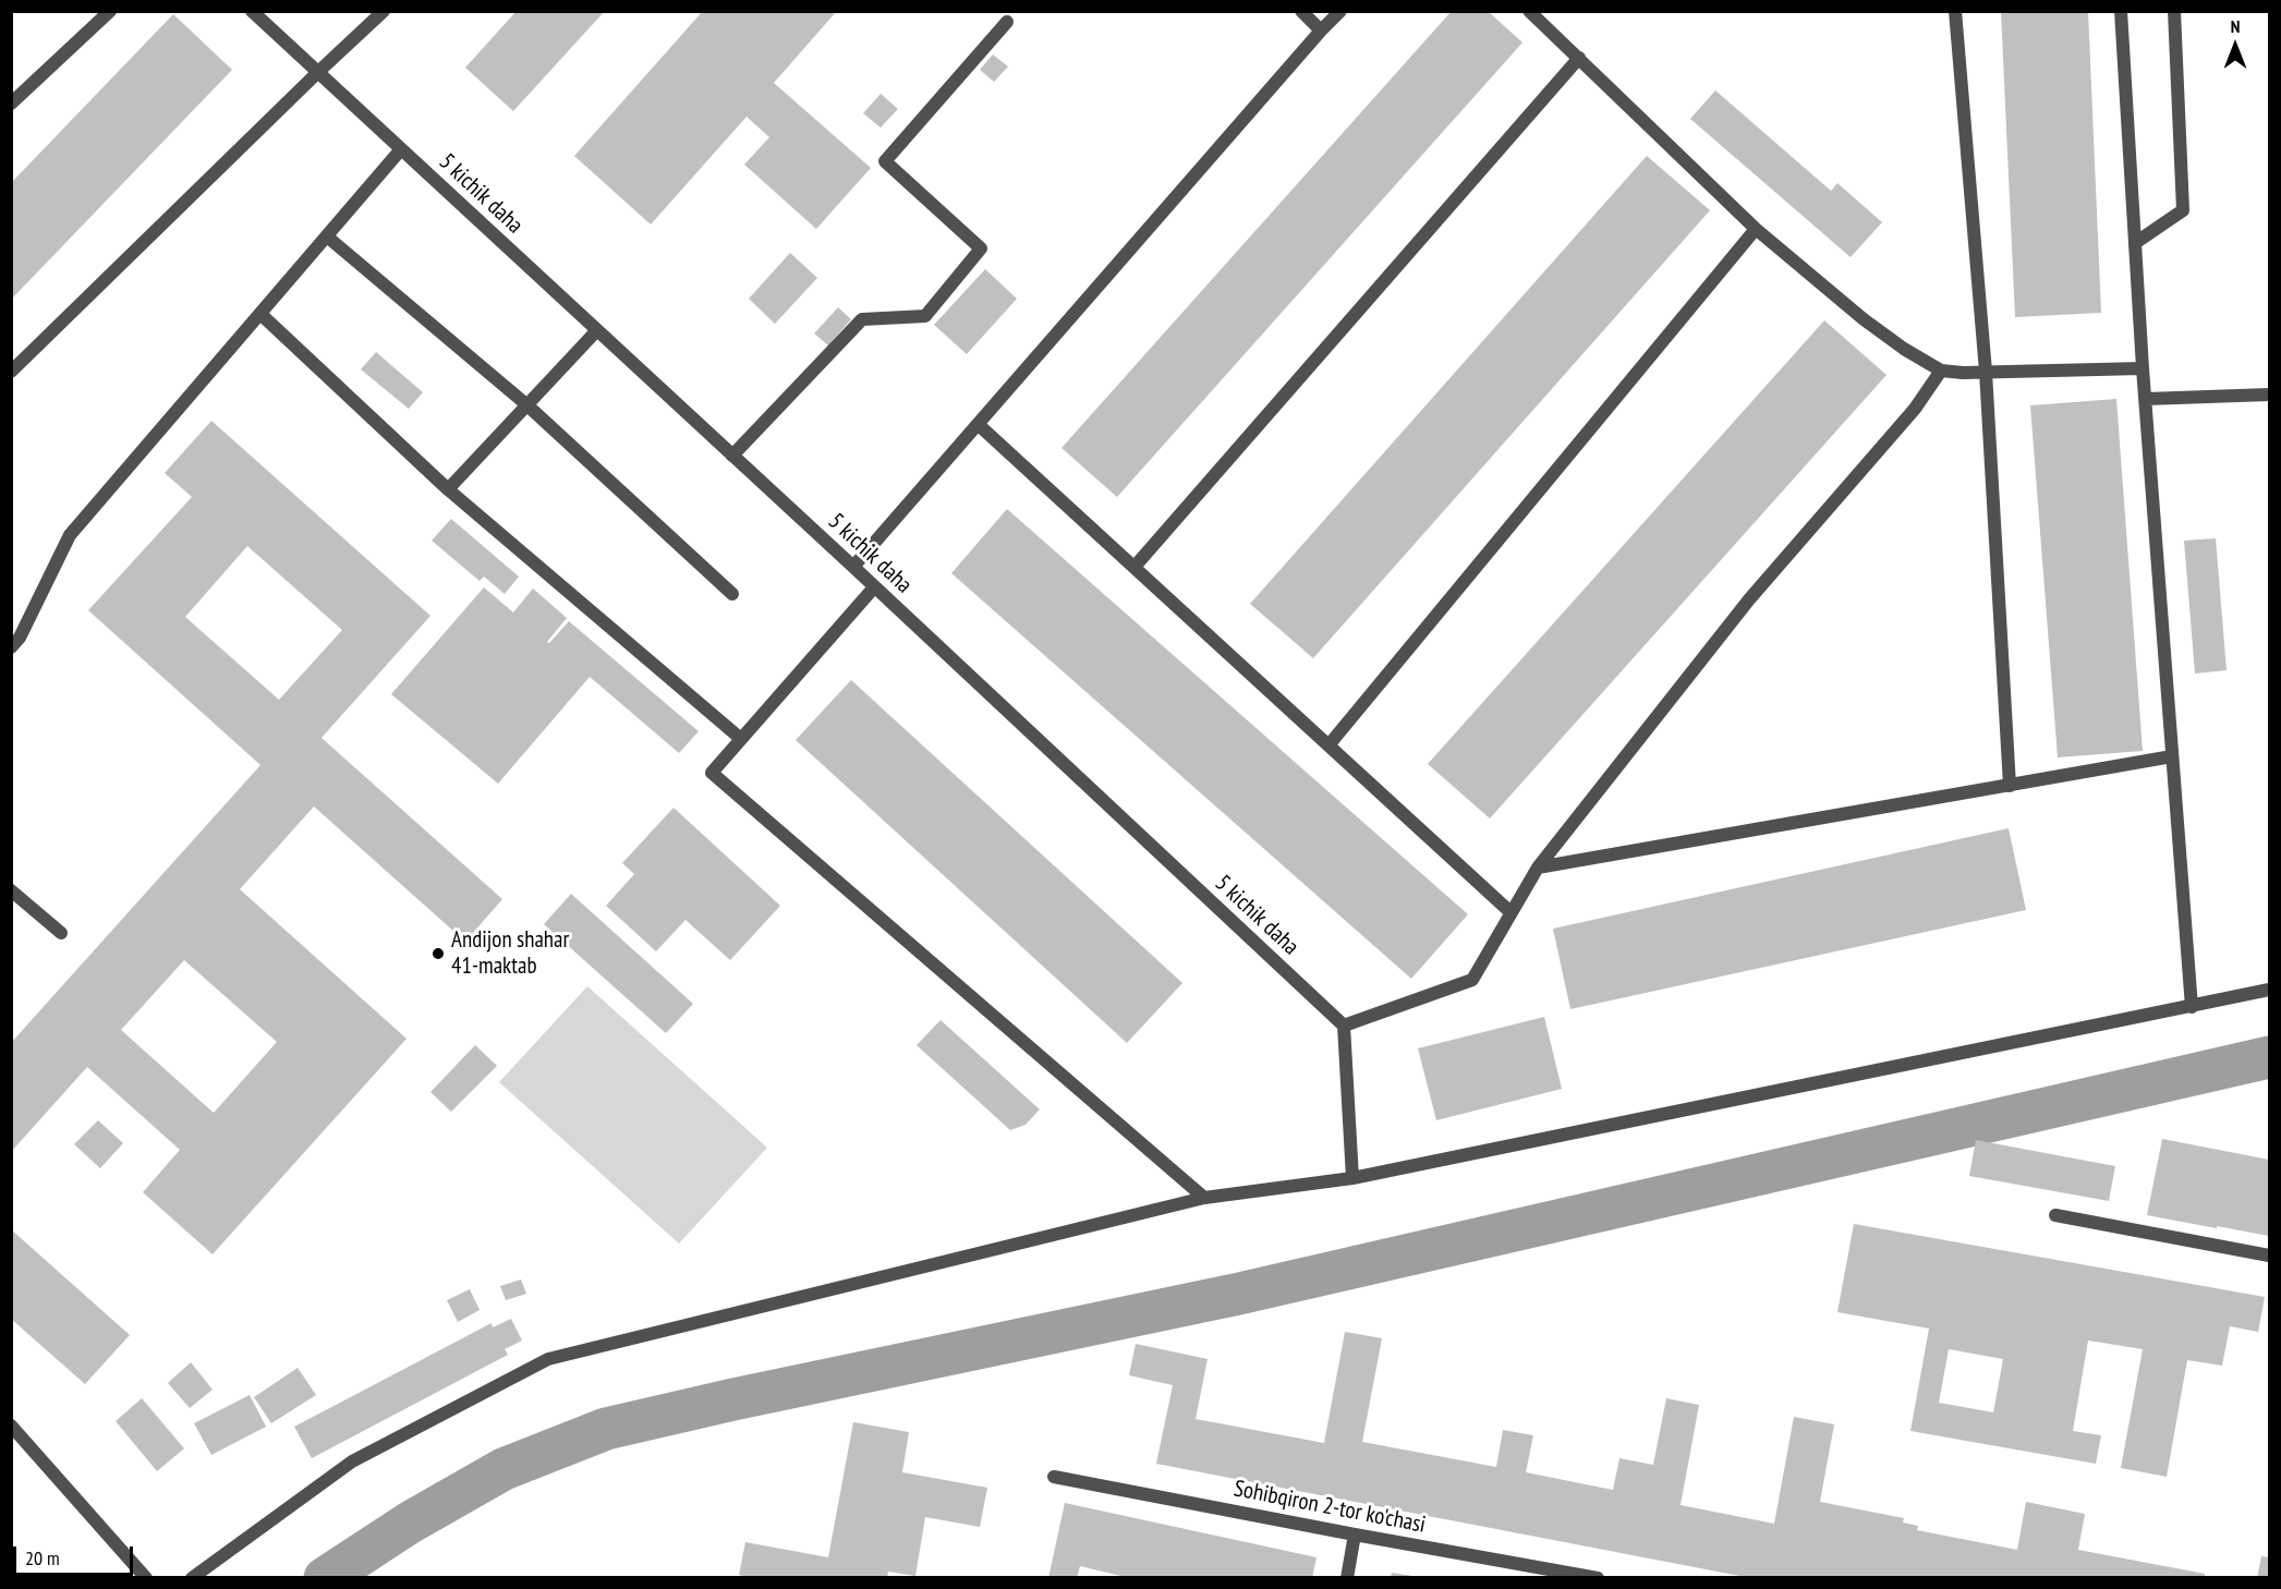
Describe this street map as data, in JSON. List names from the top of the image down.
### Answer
{
  "streets": {
    "street": ["5 kichik daha", "Sohibqiron 2-tor ko'chasi"]
  },
  "places": ["Andijon shahar 41-maktab"],
  "scale_bar": "20 m",
  "north": "top"
}
